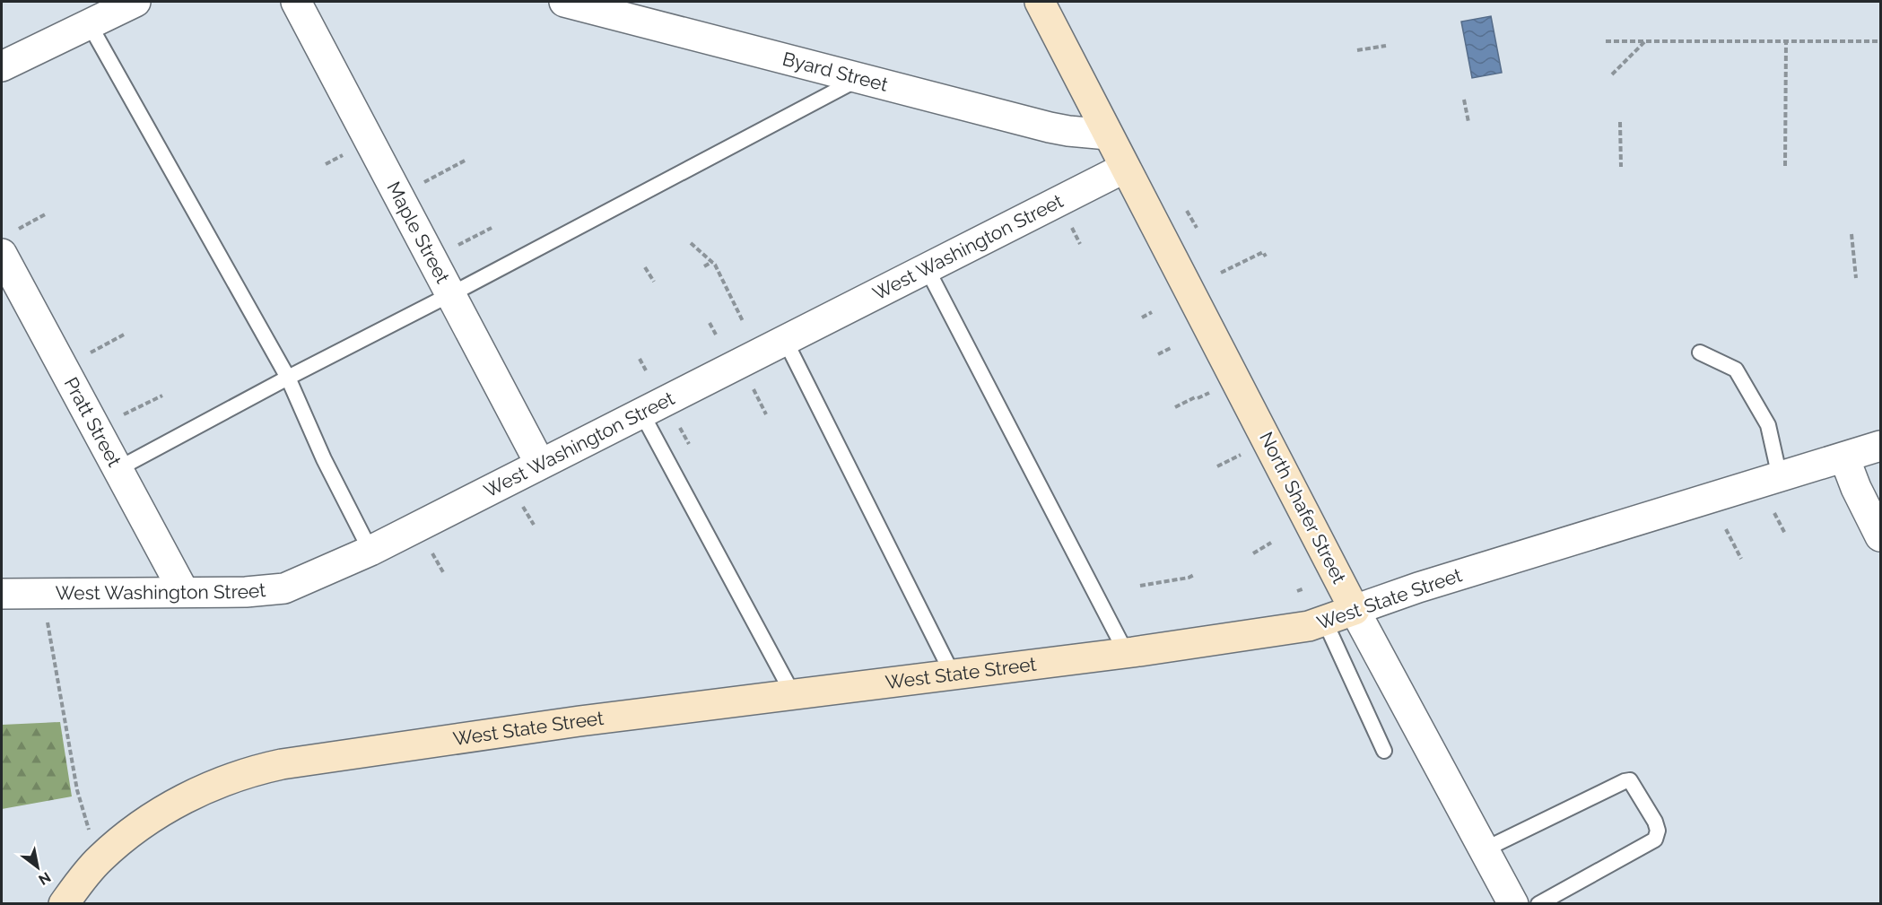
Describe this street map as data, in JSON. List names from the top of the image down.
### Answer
{
  "streets": {
    "street": [
      "Byard Street",
      "Maple Street",
      "West Washington Street",
      "Pratt Street",
      "North Shafer Street",
      "West State Street"
    ]
  },
  "crossings": [
    ["Byard Street", "North Shafer Street"],
    ["Maple Street", "West Washington Street"],
    ["West Washington Street", "Pratt Street"],
    ["West Washington Street", "North Shafer Street"],
    ["North Shafer Street", "West State Street"]
  ],
  "north": "bottom right"
}
